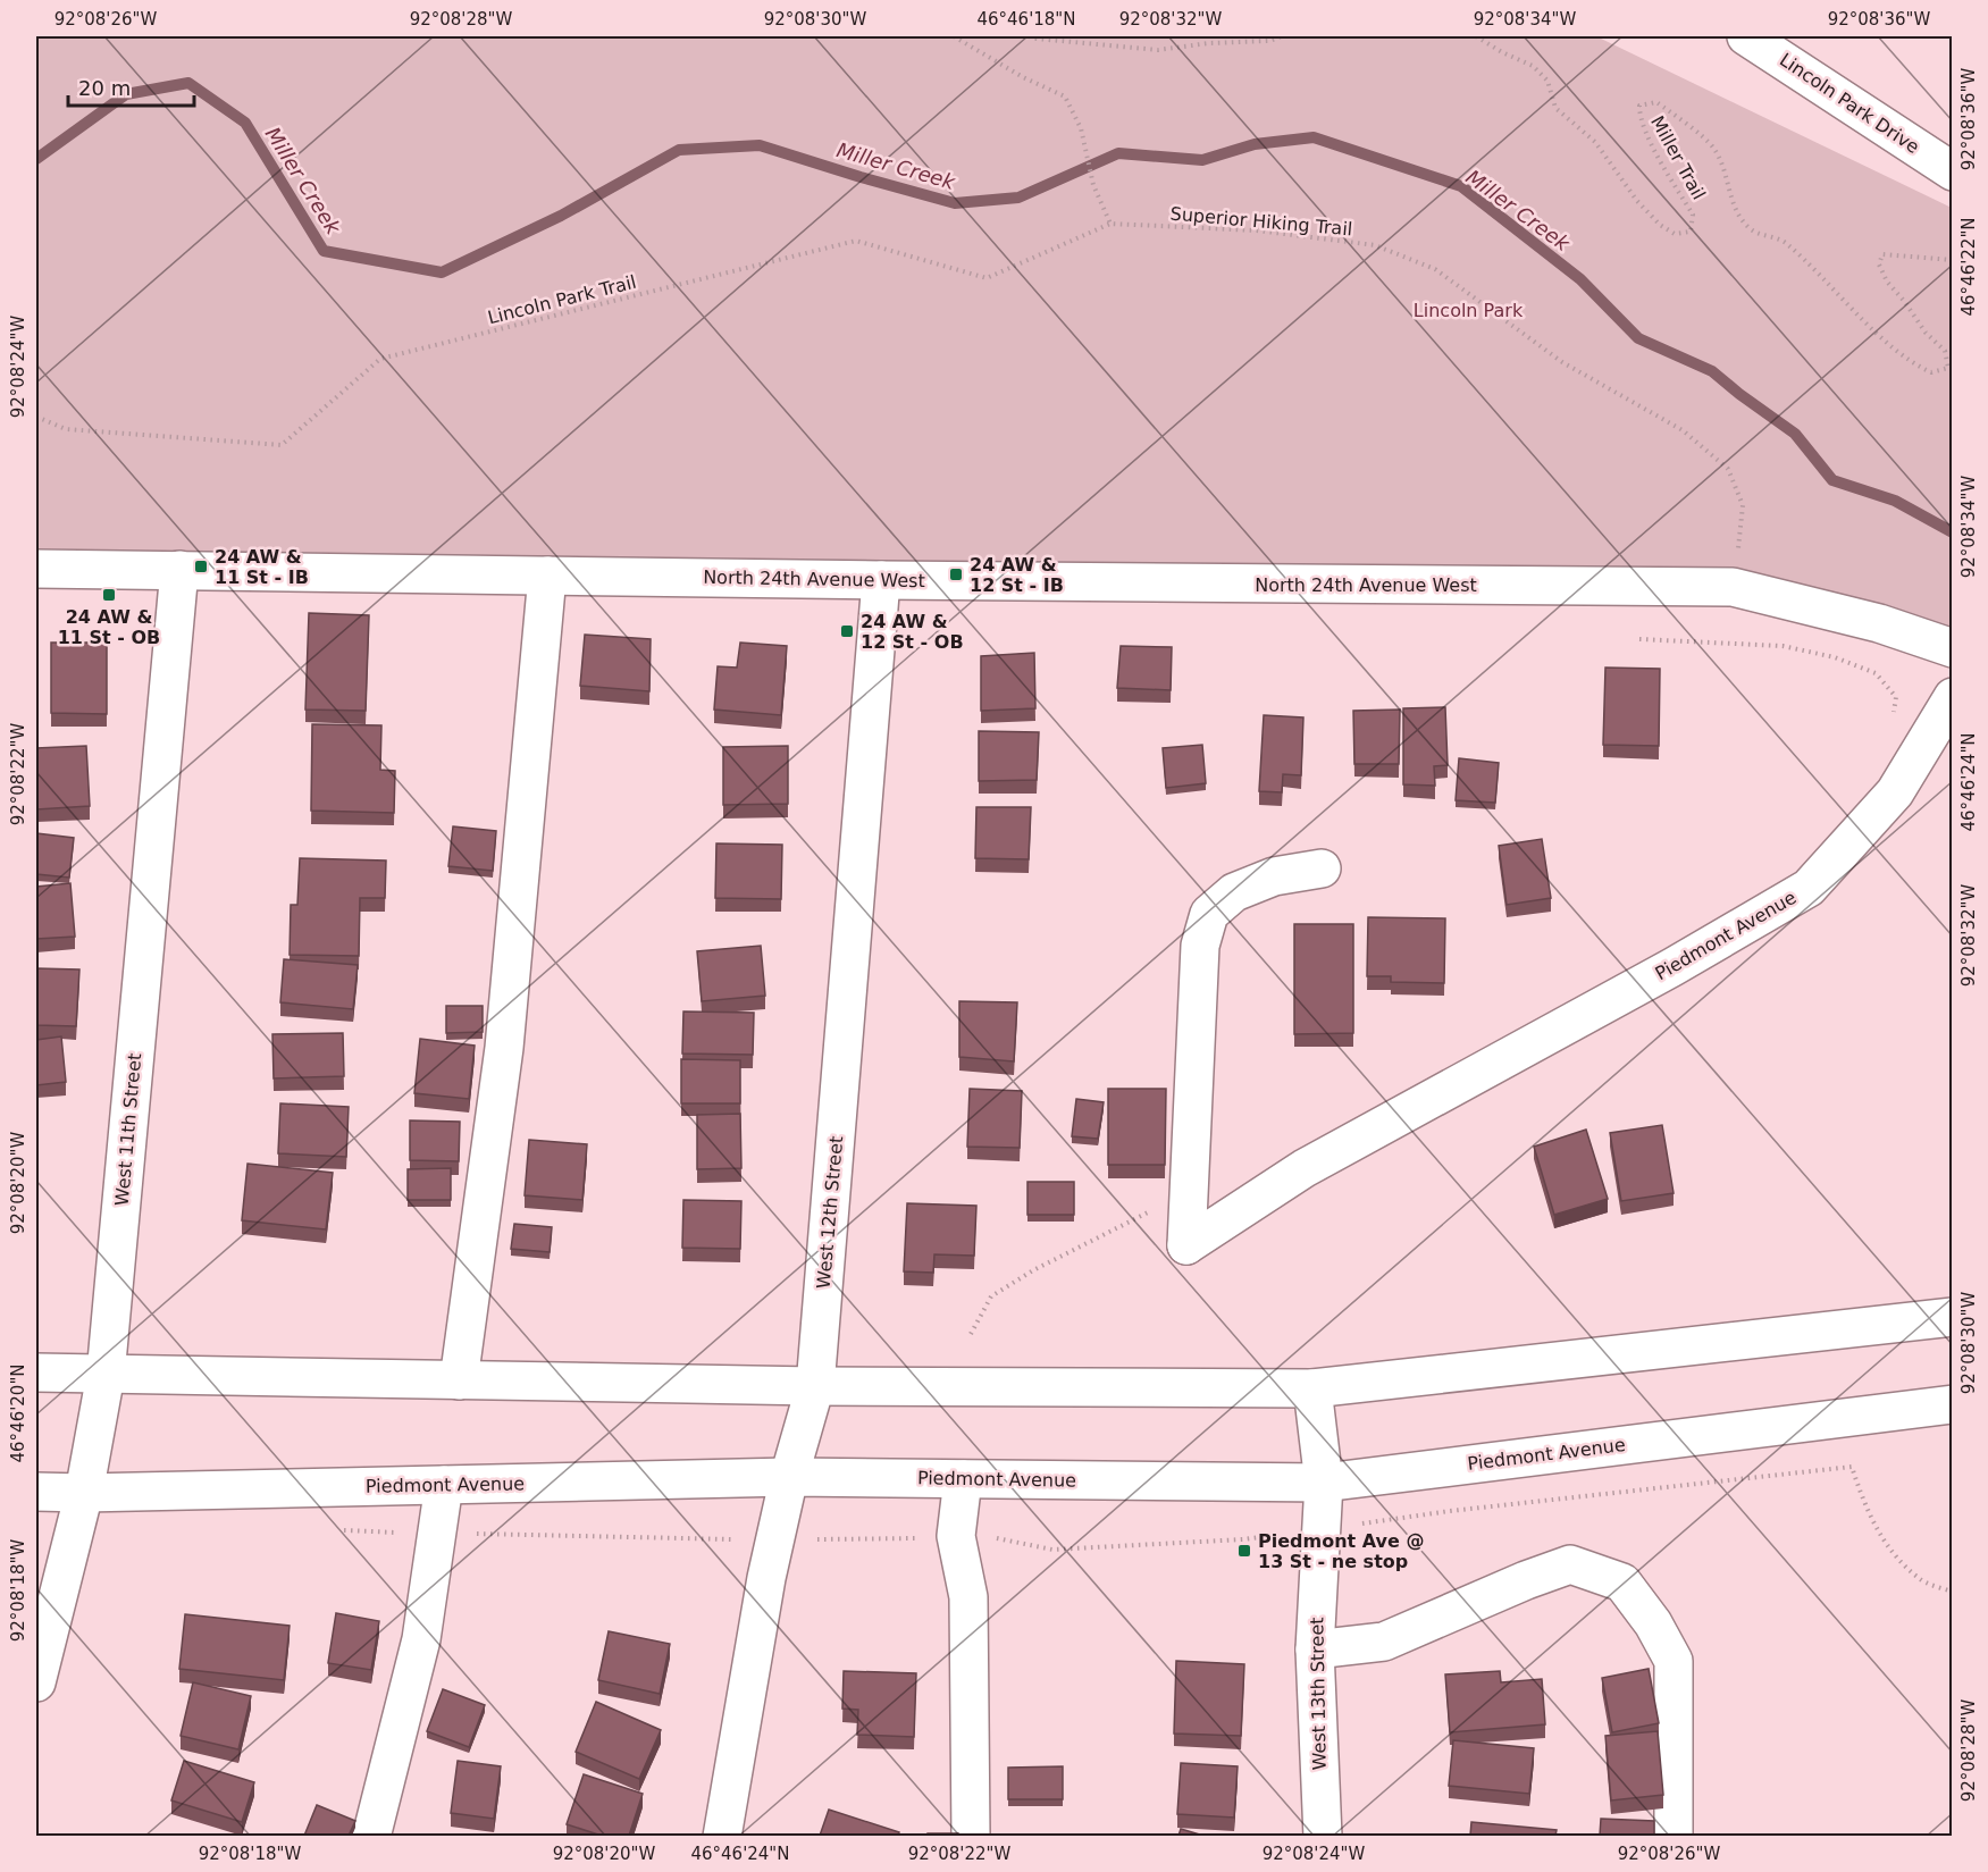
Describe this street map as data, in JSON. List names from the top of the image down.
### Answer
{
  "streets": {
    "main road": [
      "Lincoln Park Drive",
      "North 24th Avenue West",
      "Piedmont Avenue",
      "West 11th Street",
      "West 12th Street",
      "West 13th Street"
    ],
    "path": ["Miller Trail", "Superior Hiking Trail", "Lincoln Park Trail"]
  },
  "crossings": [
    ["Superior Hiking Trail", "Lincoln Park Trail"],
    ["Superior Hiking Trail", "North 24th Avenue West"],
    ["North 24th Avenue West", "West 11th Street"],
    ["North 24th Avenue West", "West 12th Street"],
    ["Piedmont Avenue", "West 11th Street"],
    ["Piedmont Avenue", "West 12th Street"],
    ["Piedmont Avenue", "West 13th Street"]
  ],
  "water": ["Miller Creek"],
  "parks": ["Lincoln Park"],
  "places": {
    "transit": [
      "24 AW & 11 St - IB",
      "24 AW & 12 St - IB",
      "24 AW & 11 St - OB",
      "24 AW & 12 St - OB",
      "Piedmont Ave @ 13 St - ne stop"
    ]
  },
  "scale_bar": "20 m",
  "coordinates": [
    "92°08'26\"W",
    "92°08'28\"W",
    "92°08'30\"W",
    "46°46'18\"N",
    "92°08'32\"W",
    "92°08'34\"W",
    "92°08'36\"W",
    "46°46'22\"N",
    "92°08'24\"W",
    "92°08'22\"W",
    "46°46'24\"N",
    "92°08'20\"W",
    "46°46'20\"N",
    "92°08'18\"W"
  ]
}
